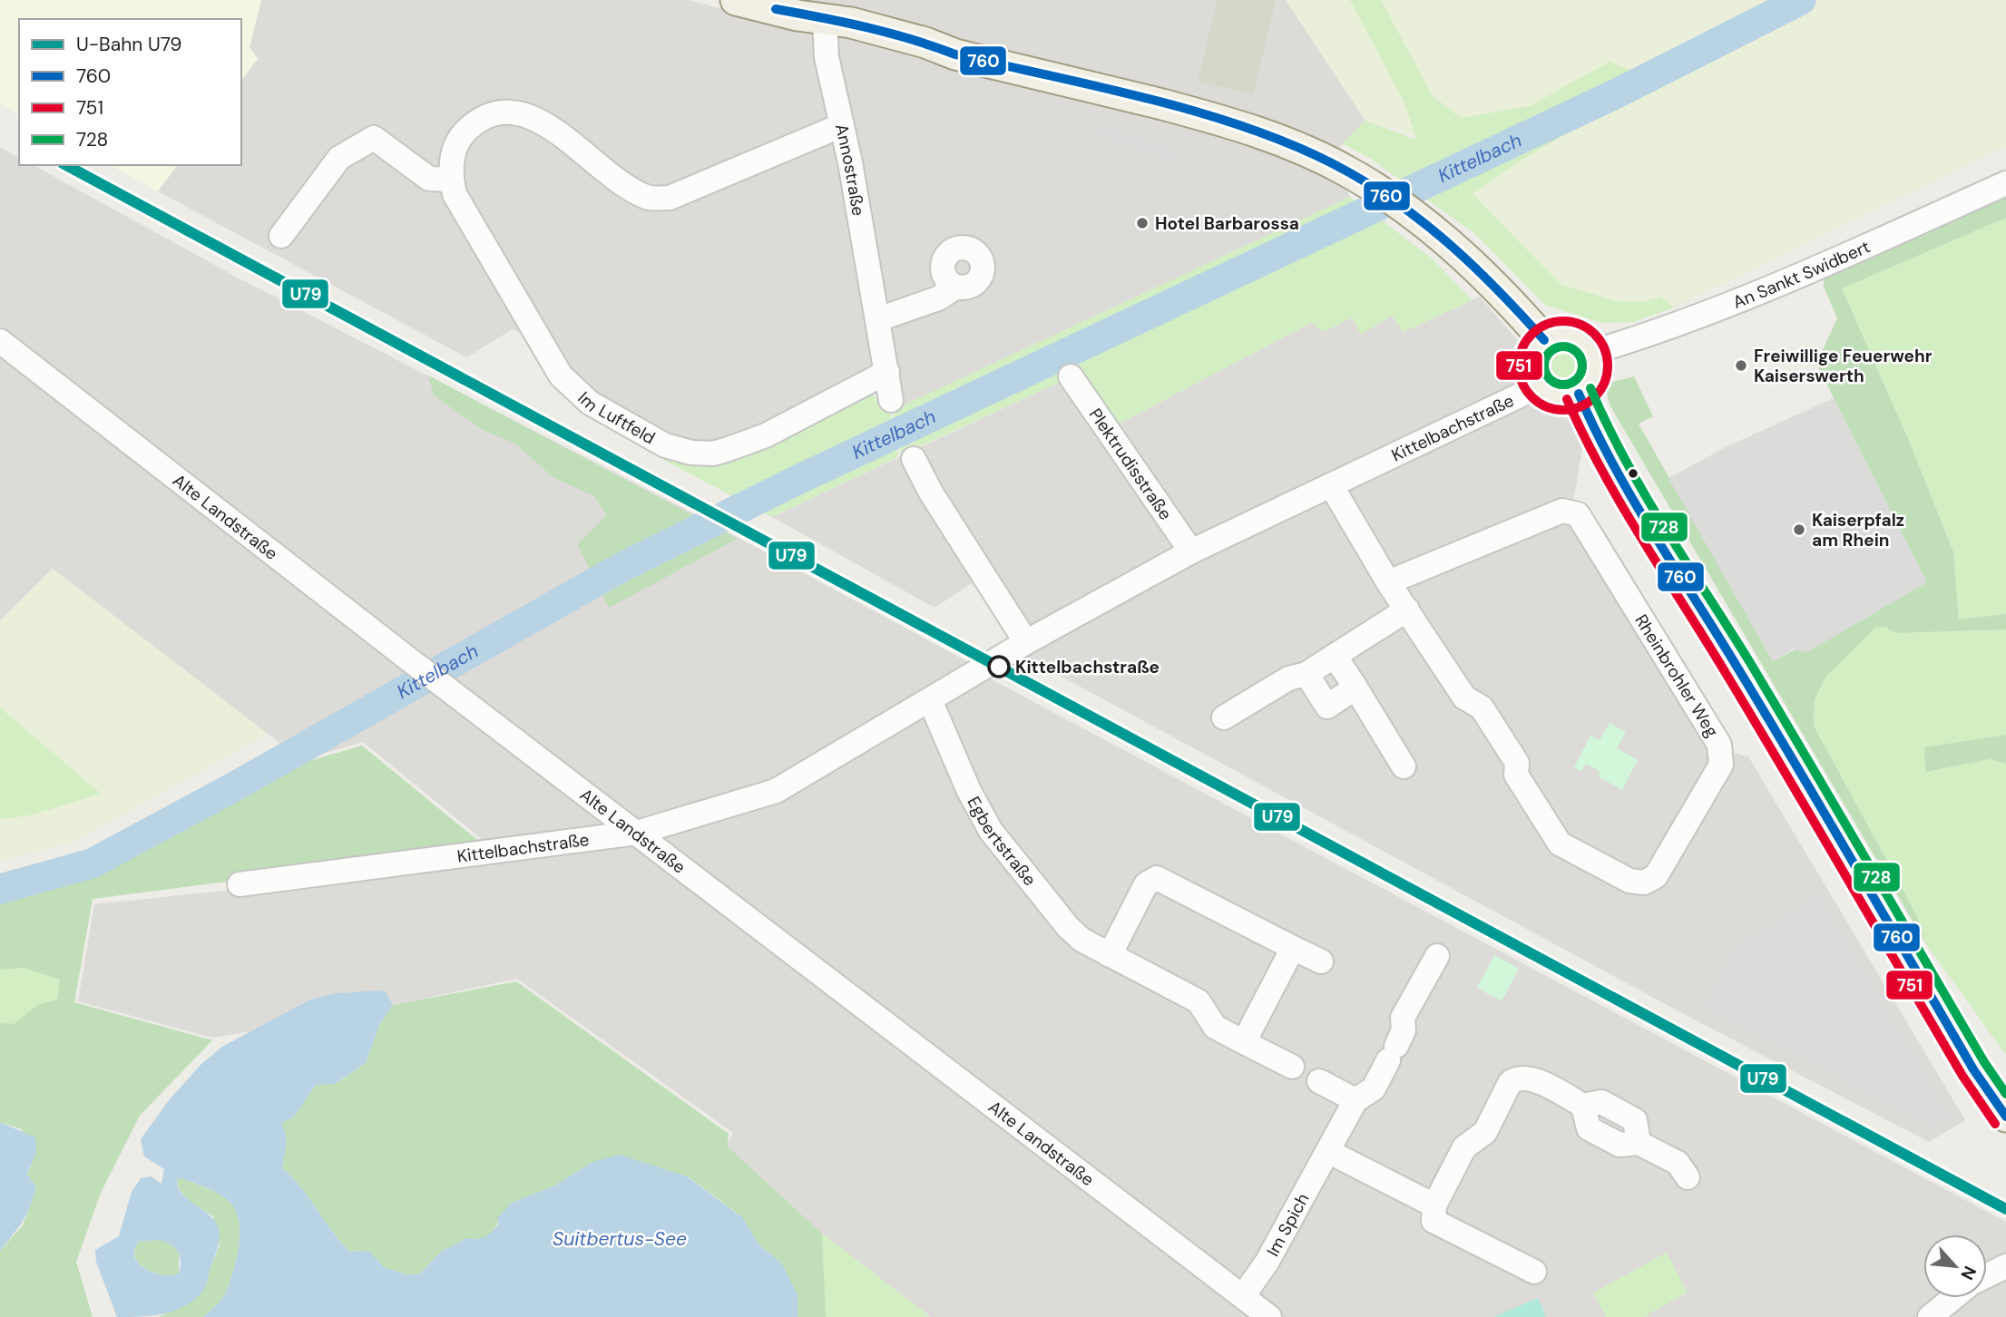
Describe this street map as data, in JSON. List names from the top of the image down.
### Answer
{
  "streets": {
    "street": [
      "Annostraße",
      "An Sankt Swidbert",
      "Im Luftfeld",
      "Kittelbachstraße",
      "Plektrudisstraße",
      "Alte Landstraße",
      "Rheinbrohler Weg",
      "Egbertstraße",
      "Im Spich"
    ]
  },
  "crossings": [
    ["Annostraße", "Im Luftfeld"],
    ["An Sankt Swidbert", "Kittelbachstraße"],
    ["Kittelbachstraße", "Plektrudisstraße"],
    ["Kittelbachstraße", "Alte Landstraße"],
    ["Kittelbachstraße", "Rheinbrohler Weg"],
    ["Kittelbachstraße", "Egbertstraße"],
    ["Alte Landstraße", "Im Spich"]
  ],
  "water": ["Kittelbach", "Suitbertus-See"],
  "places": [
    "Hotel Barbarossa",
    "Freiwillige Feuerwehr Kaiserswerth",
    "Kaiserpfalz am Rhein",
    "Kittelbachstraße"
  ],
  "lines": [
    "transit line 760",
    "metro line U79",
    "transit line 751",
    "transit line 728"
  ],
  "legend": [
    "U-Bahn U79",
    "760",
    "751",
    "728"
  ],
  "north": "bottom right"
}
